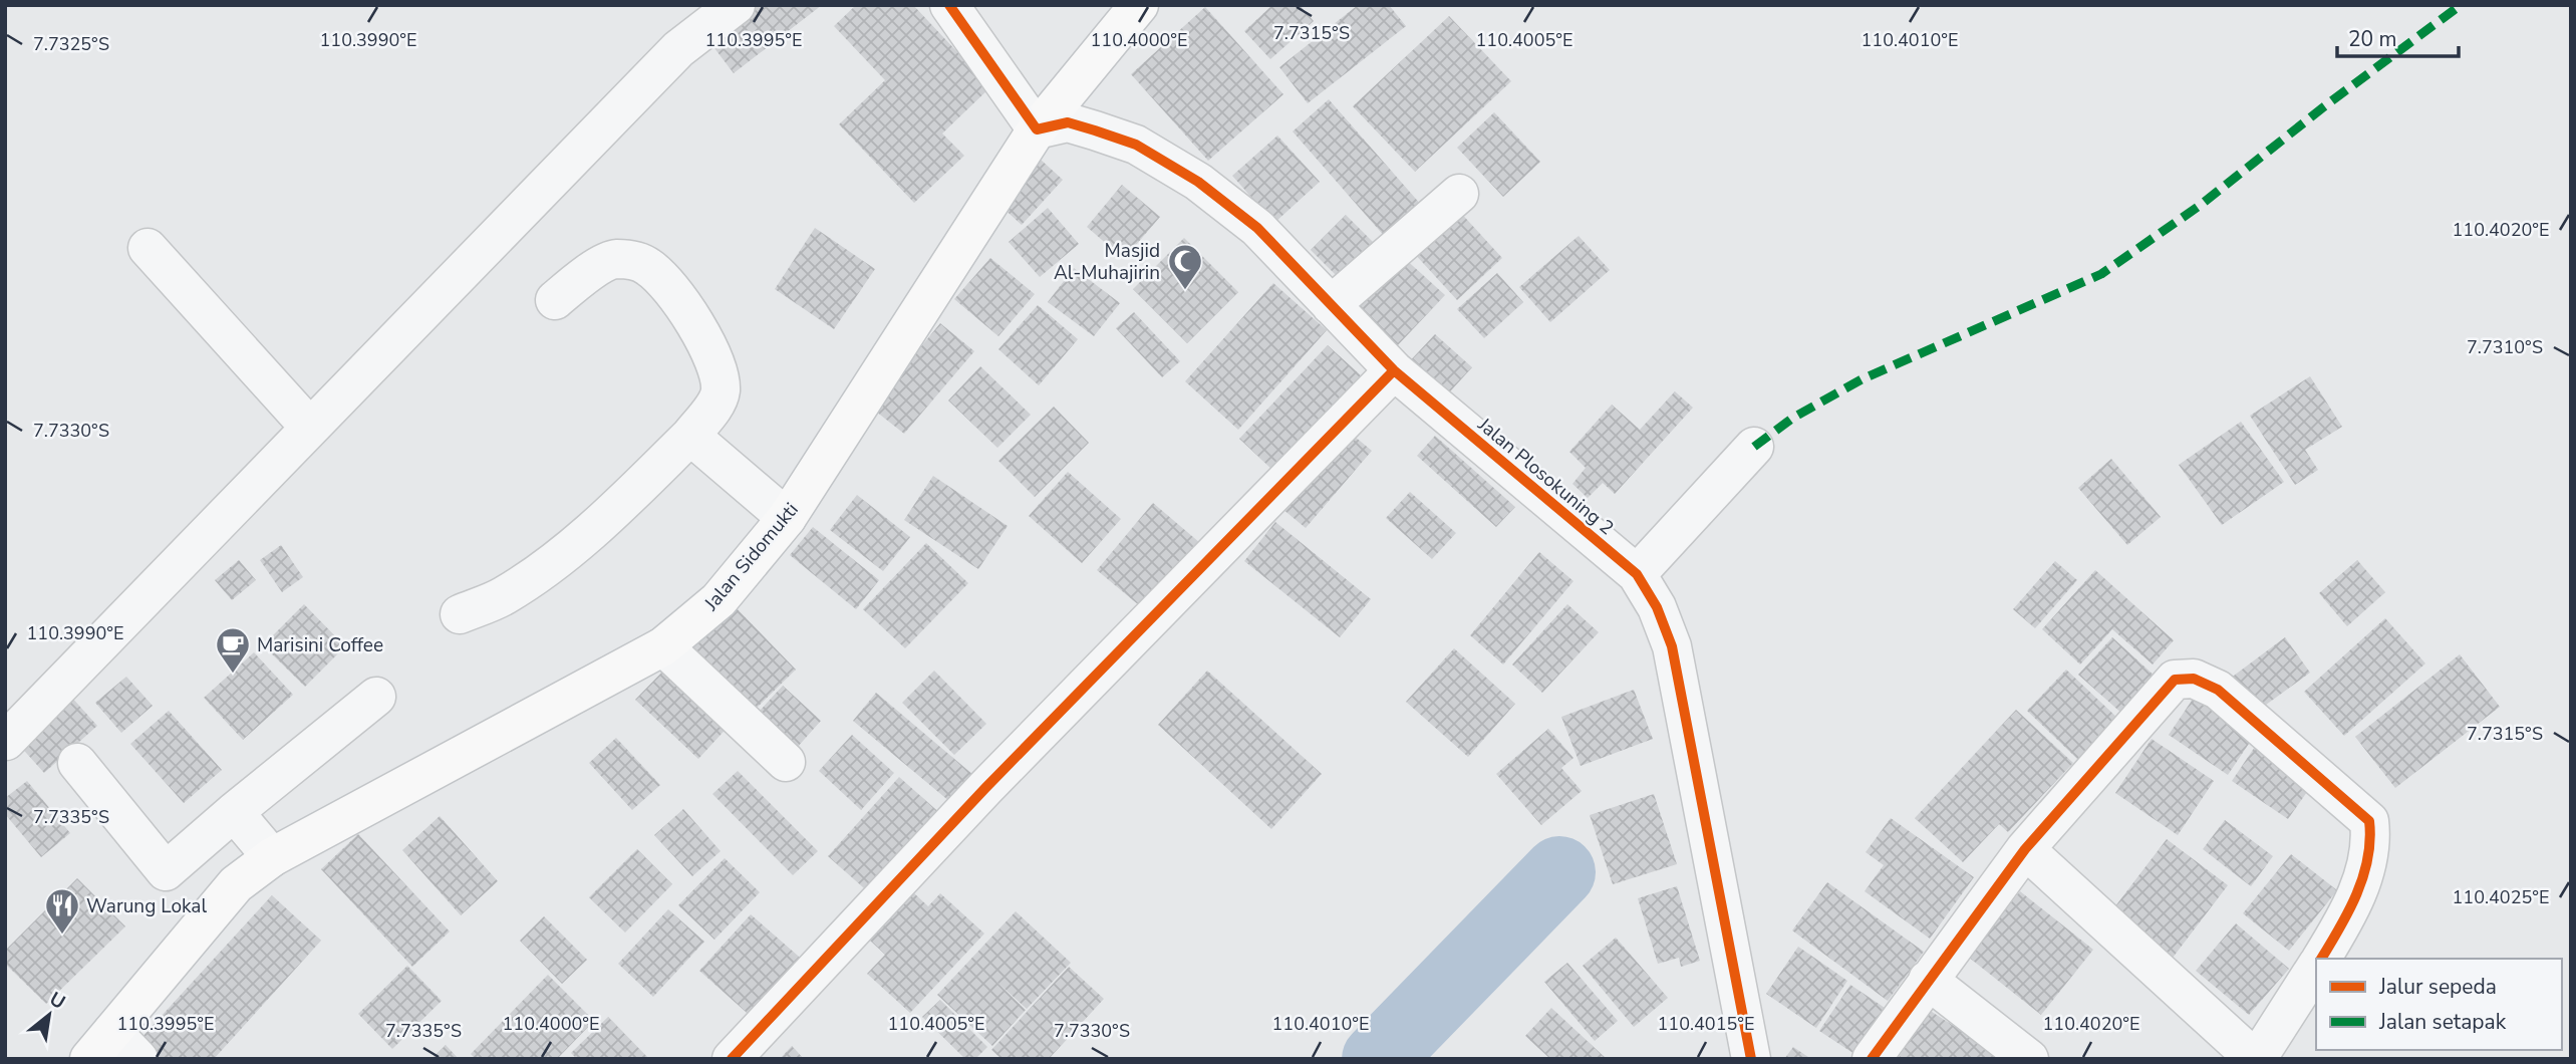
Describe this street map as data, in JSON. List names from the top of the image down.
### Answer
{
  "streets": {
    "main road": ["Jalan Sidomukti"],
    "street": ["Jalan Plosokuning 2"]
  },
  "crossings": [
    ["Jalan Plosokuning 2", "Jalan Sidomukti"]
  ],
  "places": {
    "mosque": ["Masjid Al-Muhajirin"],
    "cafe": ["Marisini Coffee"],
    "restaurant": ["Warung Lokal"]
  },
  "legend": ["Jalur sepeda", "Jalan setapak"],
  "scale_bar": "20 m",
  "north": "top right",
  "coordinates": [
    "7.7315°S",
    "110.3990°E",
    "110.3995°E",
    "110.4000°E",
    "110.4005°E",
    "110.4010°E",
    "7.7325°S",
    "110.4020°E",
    "7.7310°S",
    "7.7330°S",
    "7.7335°S",
    "110.4025°E",
    "110.4015°E"
  ]
}
